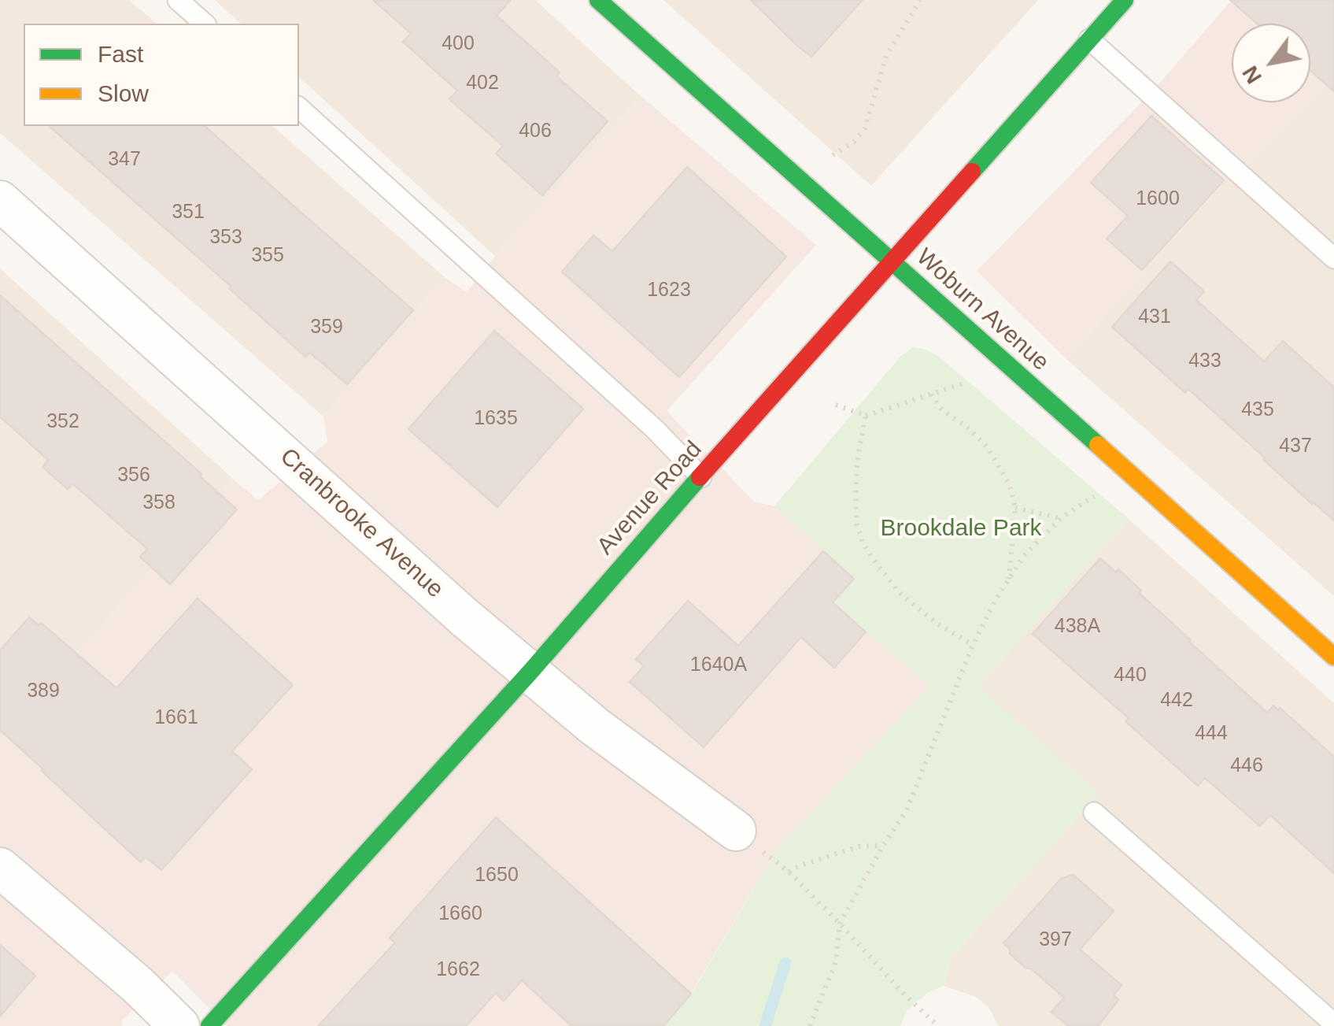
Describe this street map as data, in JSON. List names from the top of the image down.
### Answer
{
  "streets": {
    "main road": ["Woburn Avenue", "Avenue Road"],
    "street": ["Cranbrooke Avenue"]
  },
  "crossings": [
    ["Woburn Avenue", "Avenue Road"],
    ["Avenue Road", "Cranbrooke Avenue"]
  ],
  "parks": ["Brookdale Park"],
  "house_numbers": [
    "400",
    "402",
    "406",
    "347",
    "1600",
    "351",
    "353",
    "355",
    "1623",
    "431",
    "359",
    "433",
    "435",
    "1635",
    "352",
    "437",
    "356",
    "358",
    "438A",
    "1640A",
    "440",
    "389",
    "442",
    "1661",
    "444",
    "446",
    "1650",
    "1660",
    "397",
    "1662"
  ],
  "legend": ["Fast", "Slow"],
  "north": "bottom left"
}
